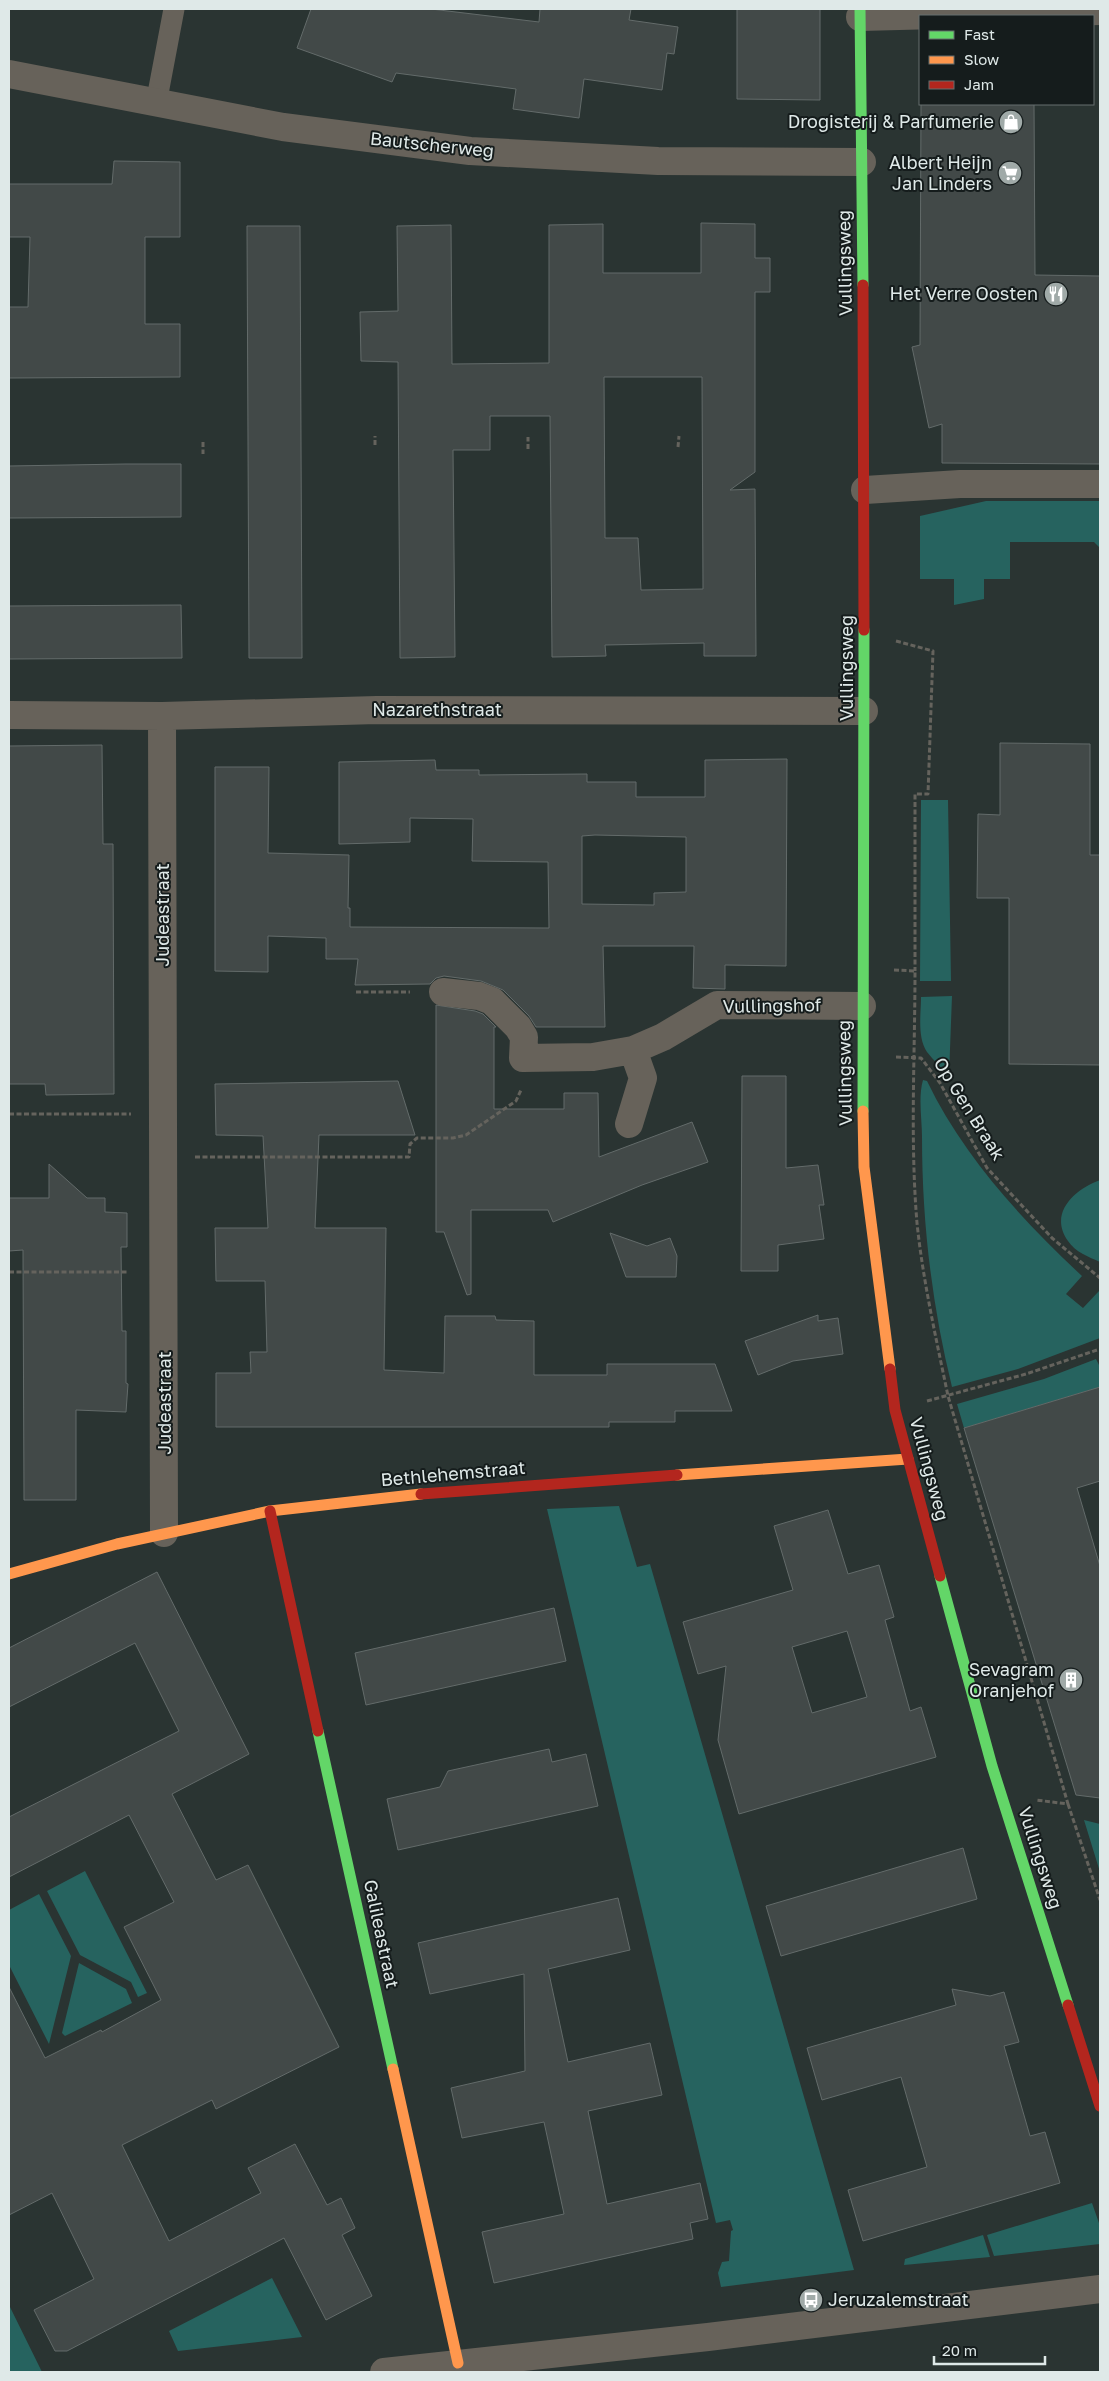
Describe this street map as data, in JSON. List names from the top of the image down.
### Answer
{
  "streets": {
    "street": [
      "Bautscherweg",
      "Vullingsweg",
      "Nazarethstraat",
      "Judeastraat",
      "Vullingshof",
      "Bethlehemstraat",
      "Galileastraat"
    ],
    "path": ["Op Gen Braak"]
  },
  "crossings": [
    ["Bautscherweg", "Vullingsweg"],
    ["Vullingsweg", "Nazarethstraat"],
    ["Vullingsweg", "Vullingshof"],
    ["Vullingsweg", "Op Gen Braak"],
    ["Vullingsweg", "Bethlehemstraat"],
    ["Nazarethstraat", "Judeastraat"],
    ["Judeastraat", "Bethlehemstraat"],
    ["Bethlehemstraat", "Galileastraat"]
  ],
  "places": {
    "shop": ["Drogisterij & Parfumerie"],
    "supermarket": ["Albert Heijn Jan Linders"],
    "restaurant": ["Het Verre Oosten"],
    "building": ["Sevagram Oranjehof"],
    "bus stop": ["Jeruzalemstraat"]
  },
  "legend": ["Fast", "Slow", "Jam"],
  "scale_bar": "20 m"
}
